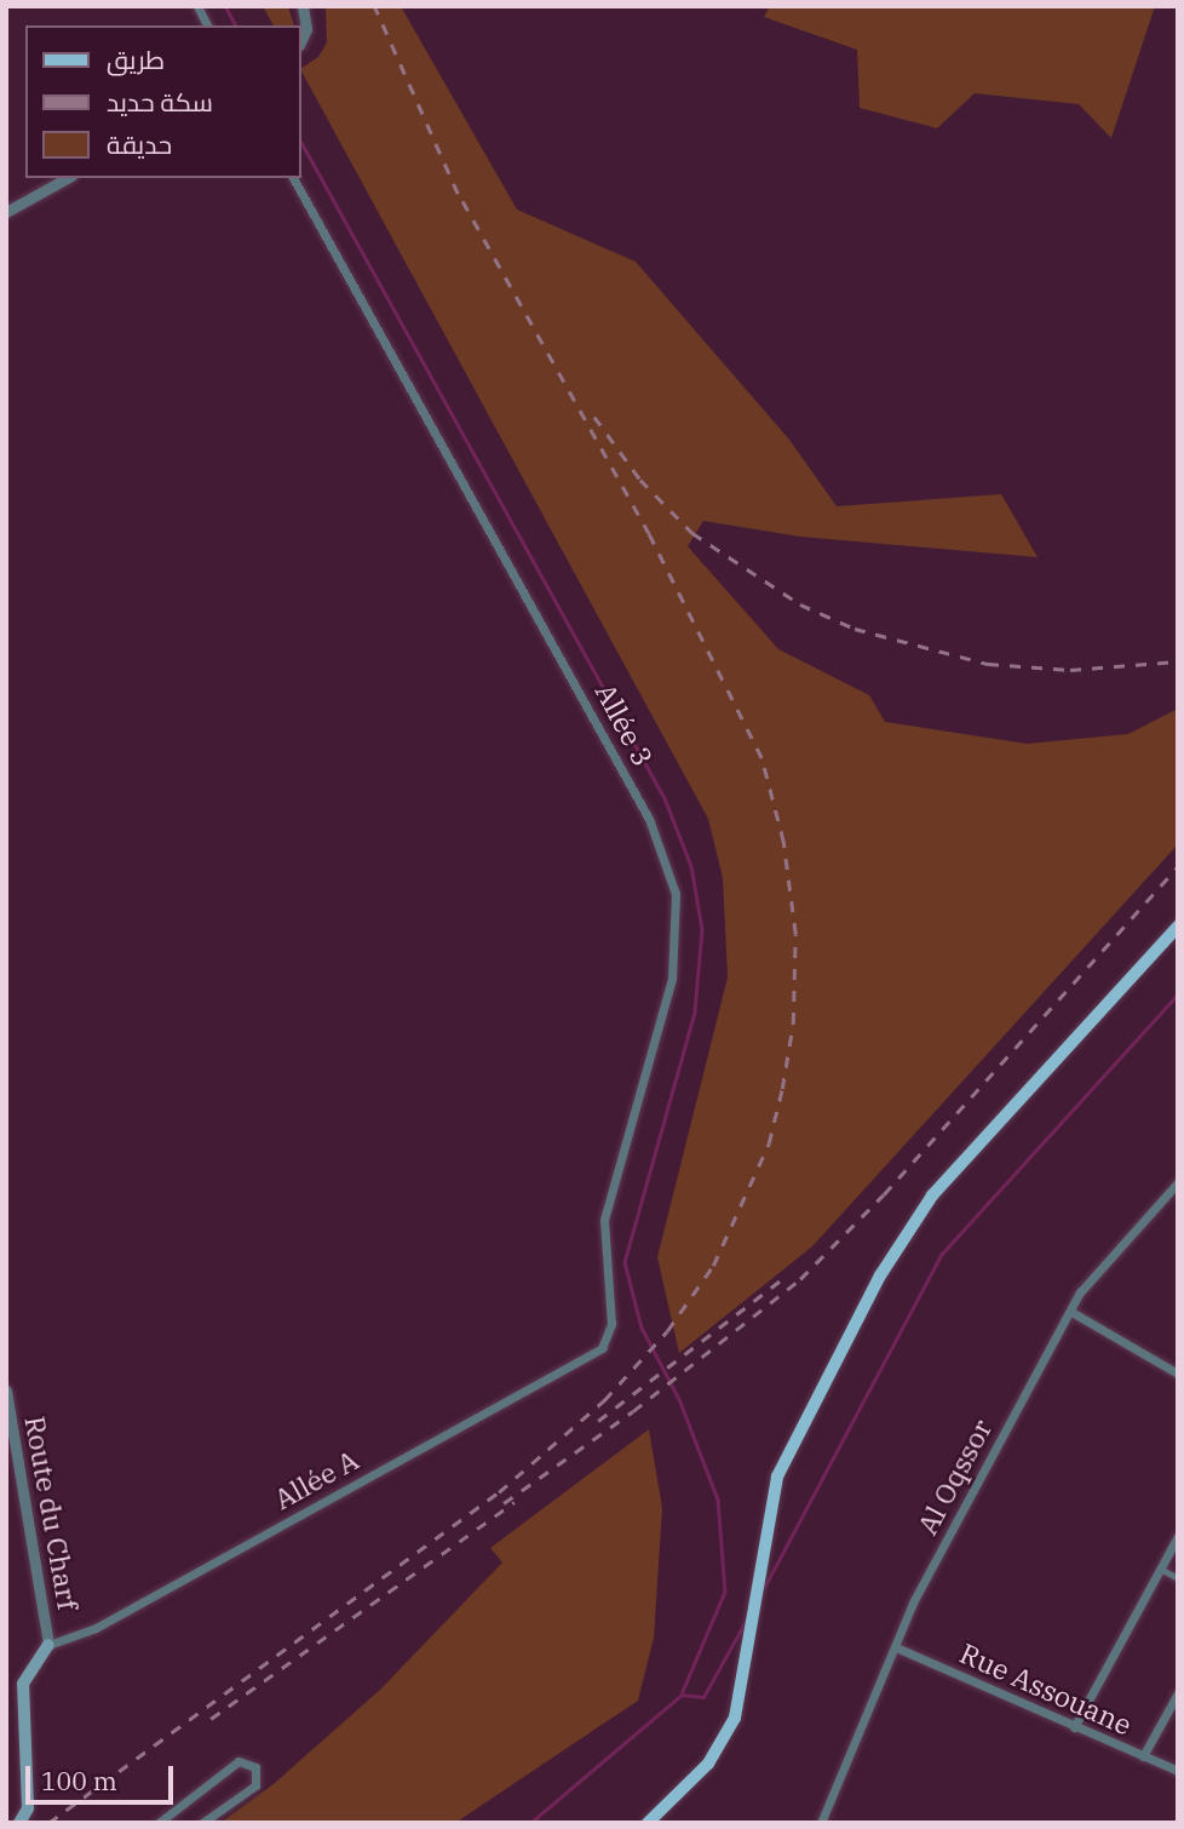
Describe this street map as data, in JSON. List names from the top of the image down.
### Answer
{
  "streets": {
    "street": [
      "Allée 3",
      "Al Oqssor",
      "Allée A",
      "Route du Charf",
      "Rue Assouane"
    ]
  },
  "crossings": [
    ["Allée 3", "Allée A"],
    ["Al Oqssor", "Rue Assouane"],
    ["Allée A", "Route du Charf"]
  ],
  "legend": ["طريق", "سكة حديد", "حديقة"],
  "scale_bar": "100 m"
}
